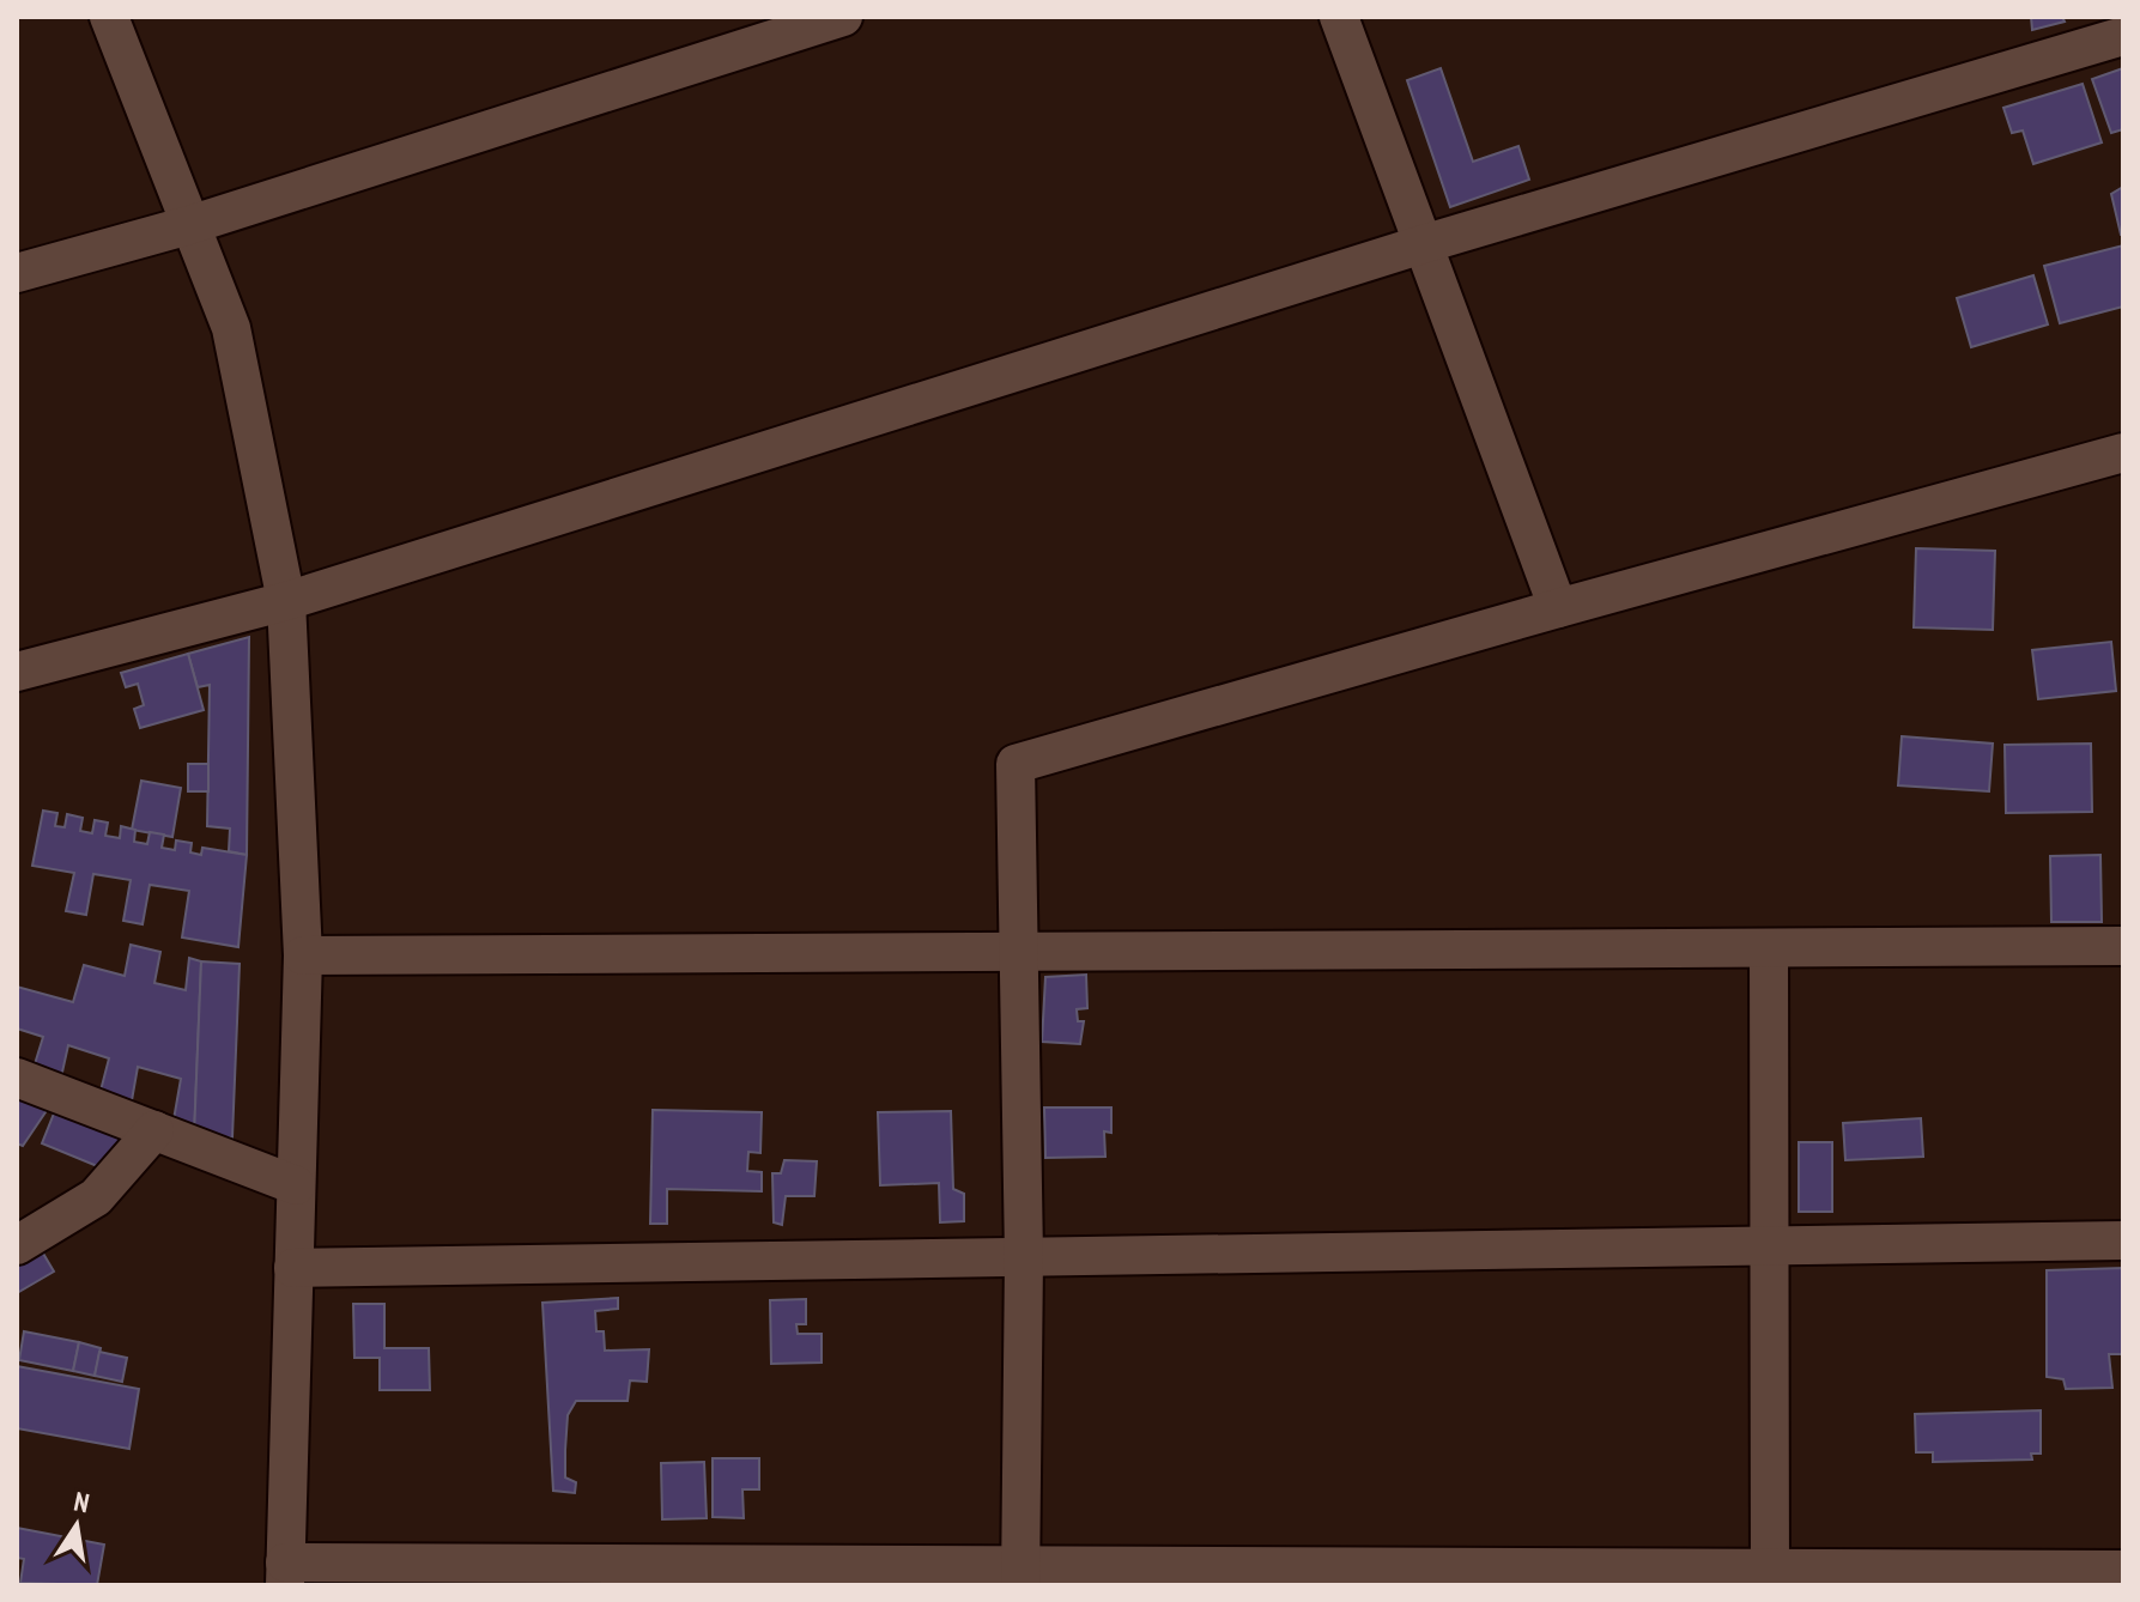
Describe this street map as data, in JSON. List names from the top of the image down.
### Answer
{
  "north": "top"
}
